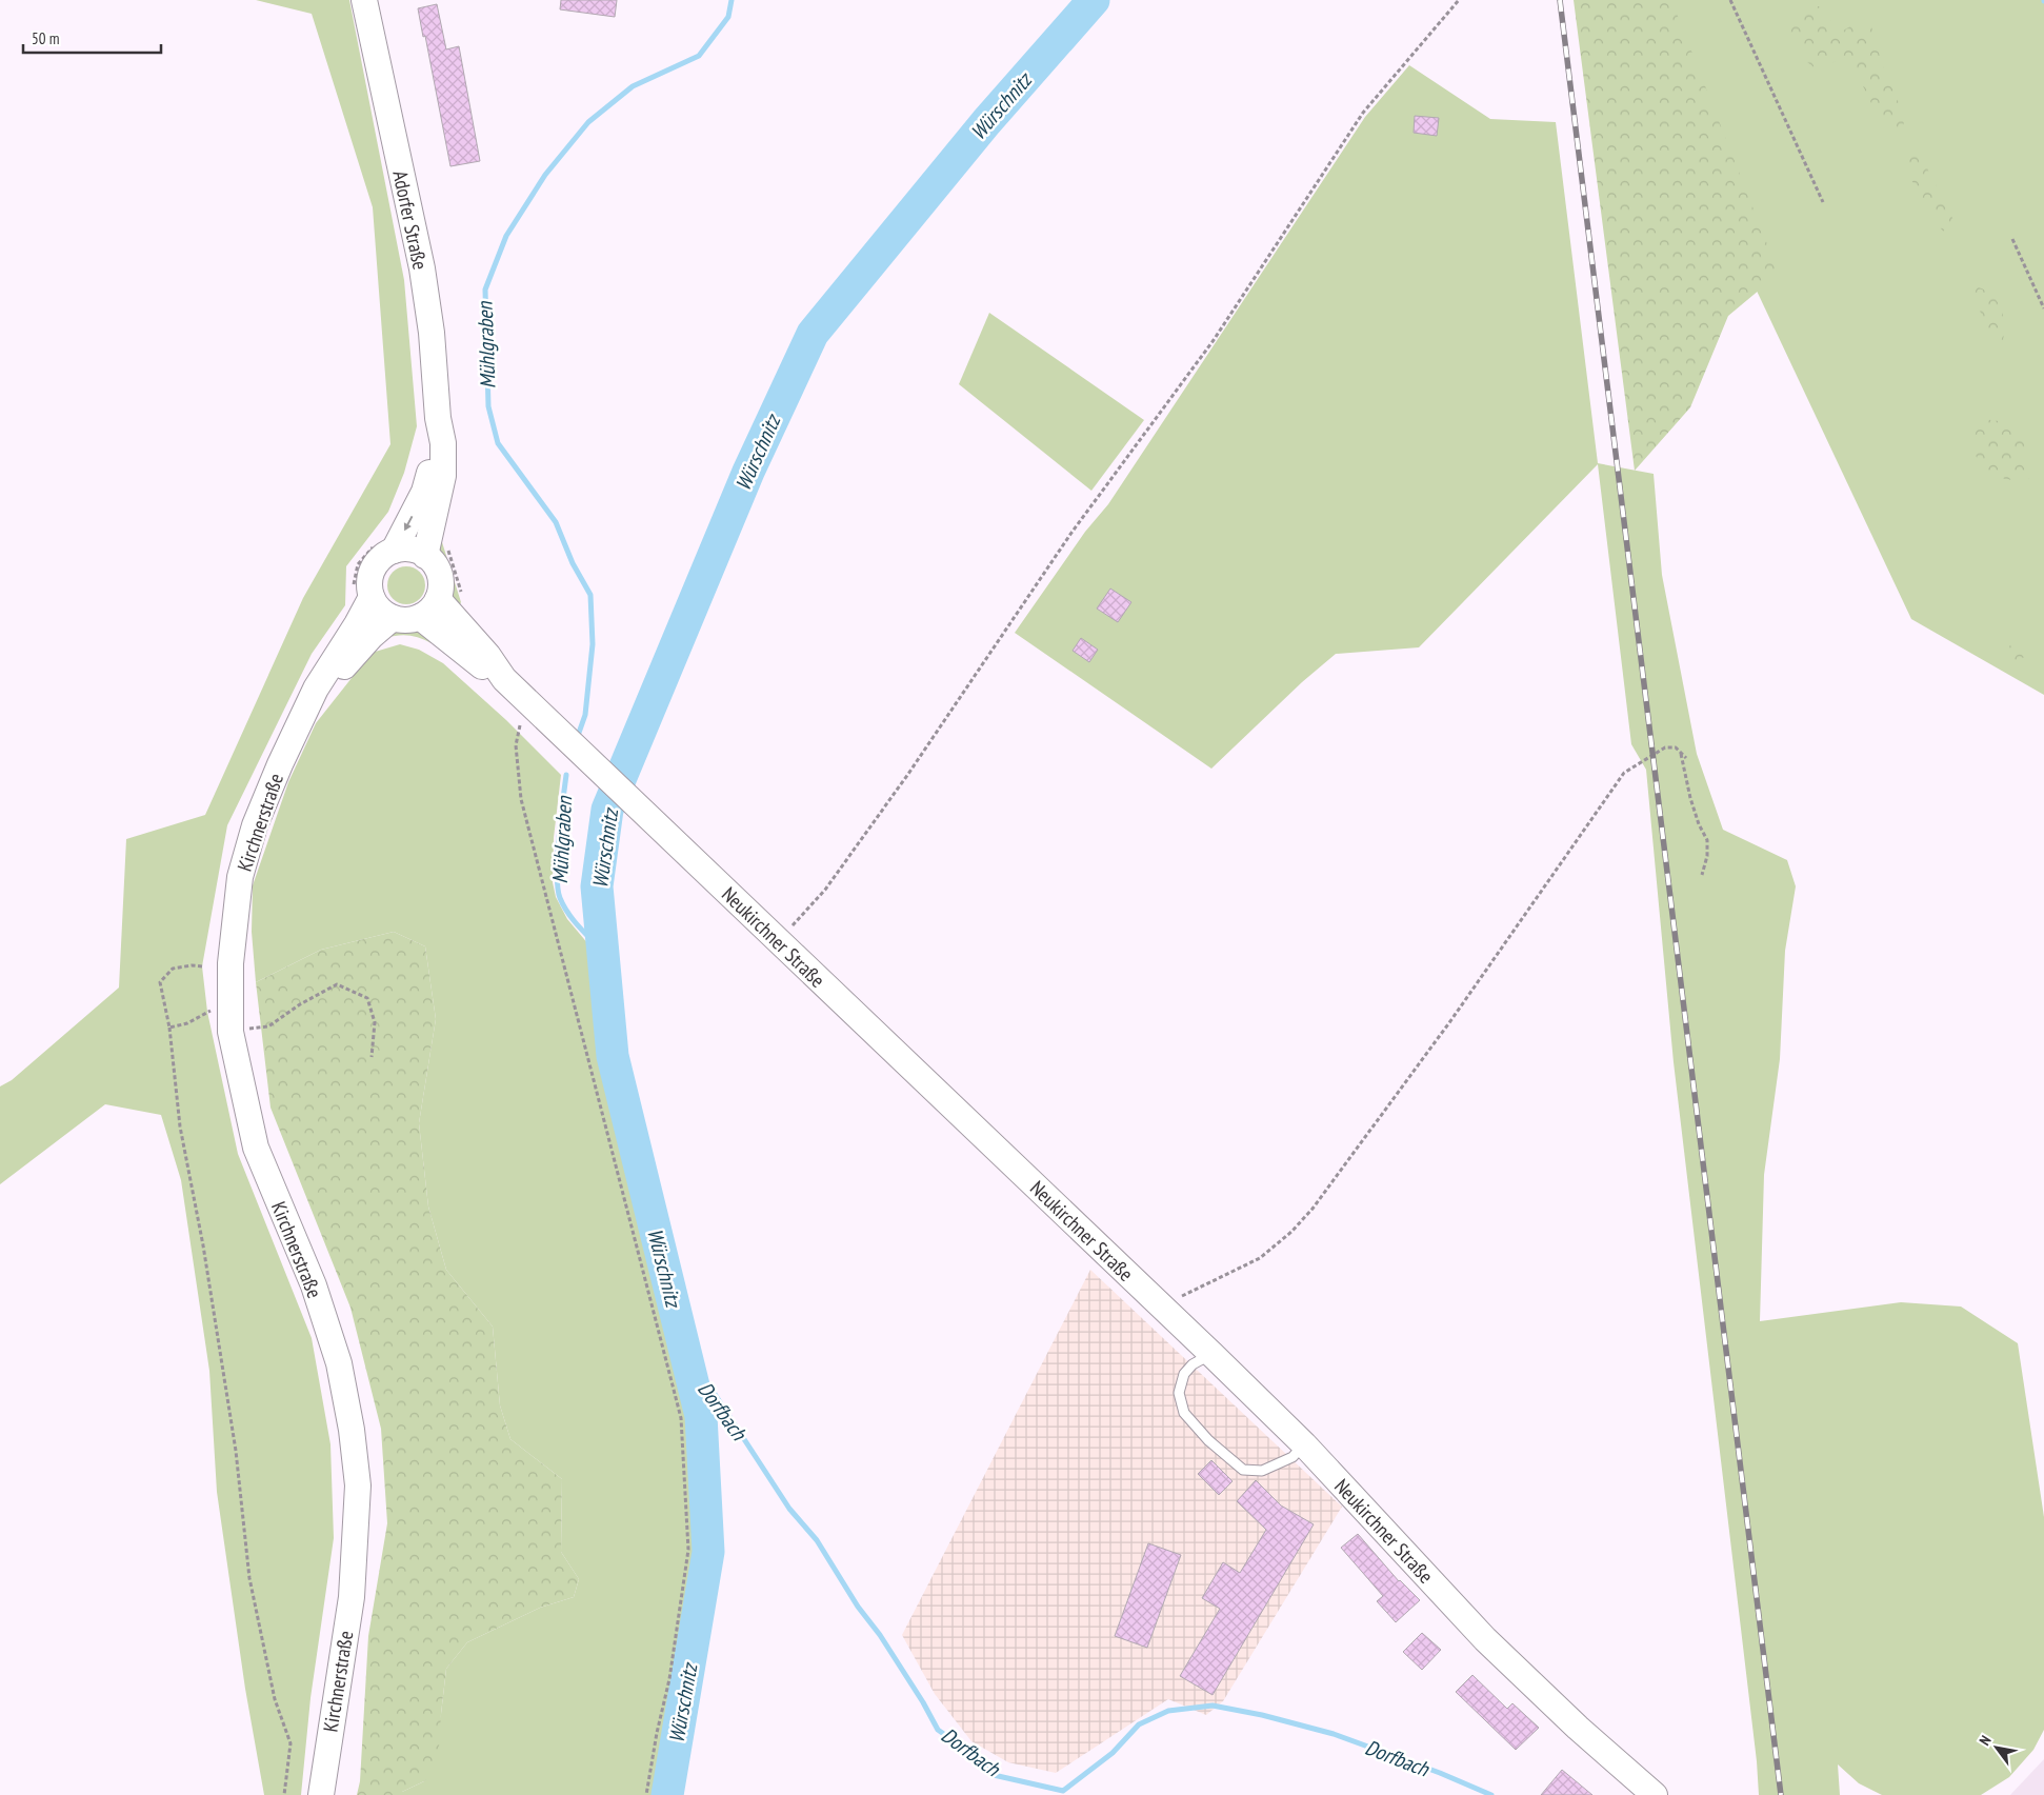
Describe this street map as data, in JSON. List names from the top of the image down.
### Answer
{
  "streets": {
    "street": ["Adorfer Straße", "Kirchnerstraße", "Neukirchner Straße"]
  },
  "crossings": [
    ["Adorfer Straße", "Kirchnerstraße"]
  ],
  "water": ["Würschnitz", "Mühlgraben", "Dorfbach"],
  "scale_bar": "50 m",
  "north": "top left"
}
